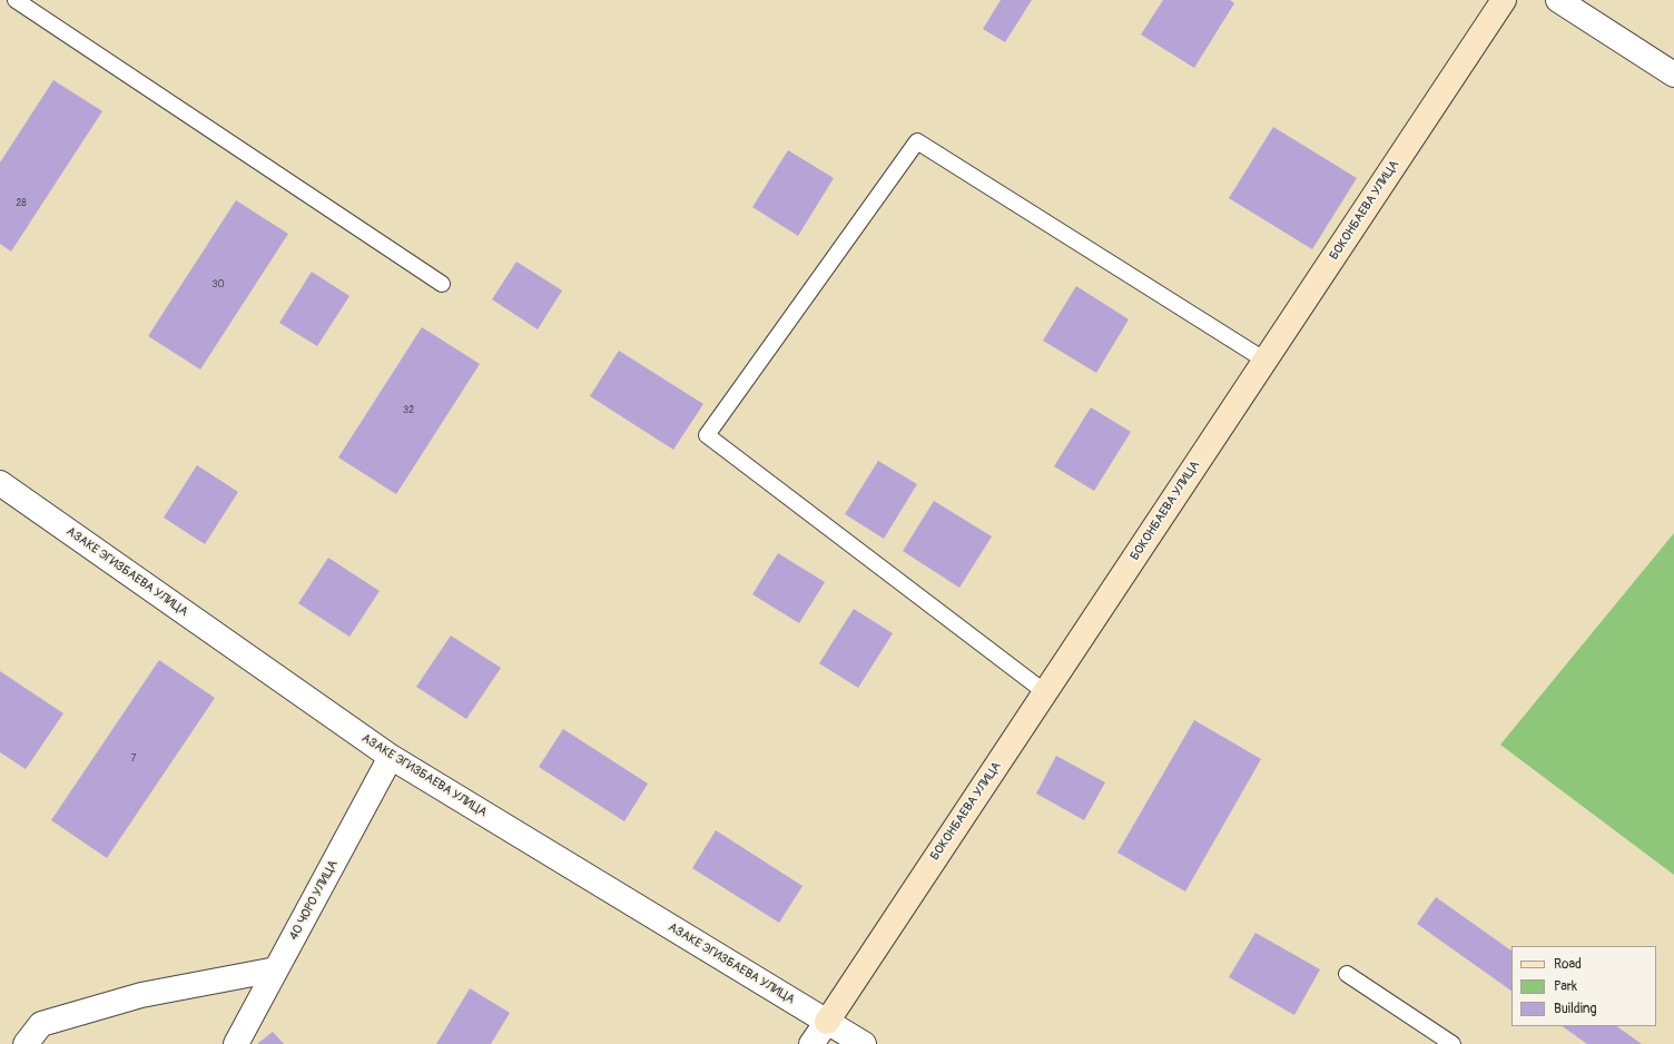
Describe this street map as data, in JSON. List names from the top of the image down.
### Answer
{
  "streets": {
    "street": ["БОКОНБАЕВА УЛИЦА", "АЗАКЕ ЭГИЗБАЕВА УЛИЦА", "40 ЧОРО УЛИЦА"]
  },
  "crossings": [
    ["БОКОНБАЕВА УЛИЦА", "АЗАКЕ ЭГИЗБАЕВА УЛИЦА"],
    ["АЗАКЕ ЭГИЗБАЕВА УЛИЦА", "40 ЧОРО УЛИЦА"]
  ],
  "house_numbers": [
    "28",
    "30",
    "32",
    "7"
  ],
  "legend": ["Road", "Park", "Building"]
}
